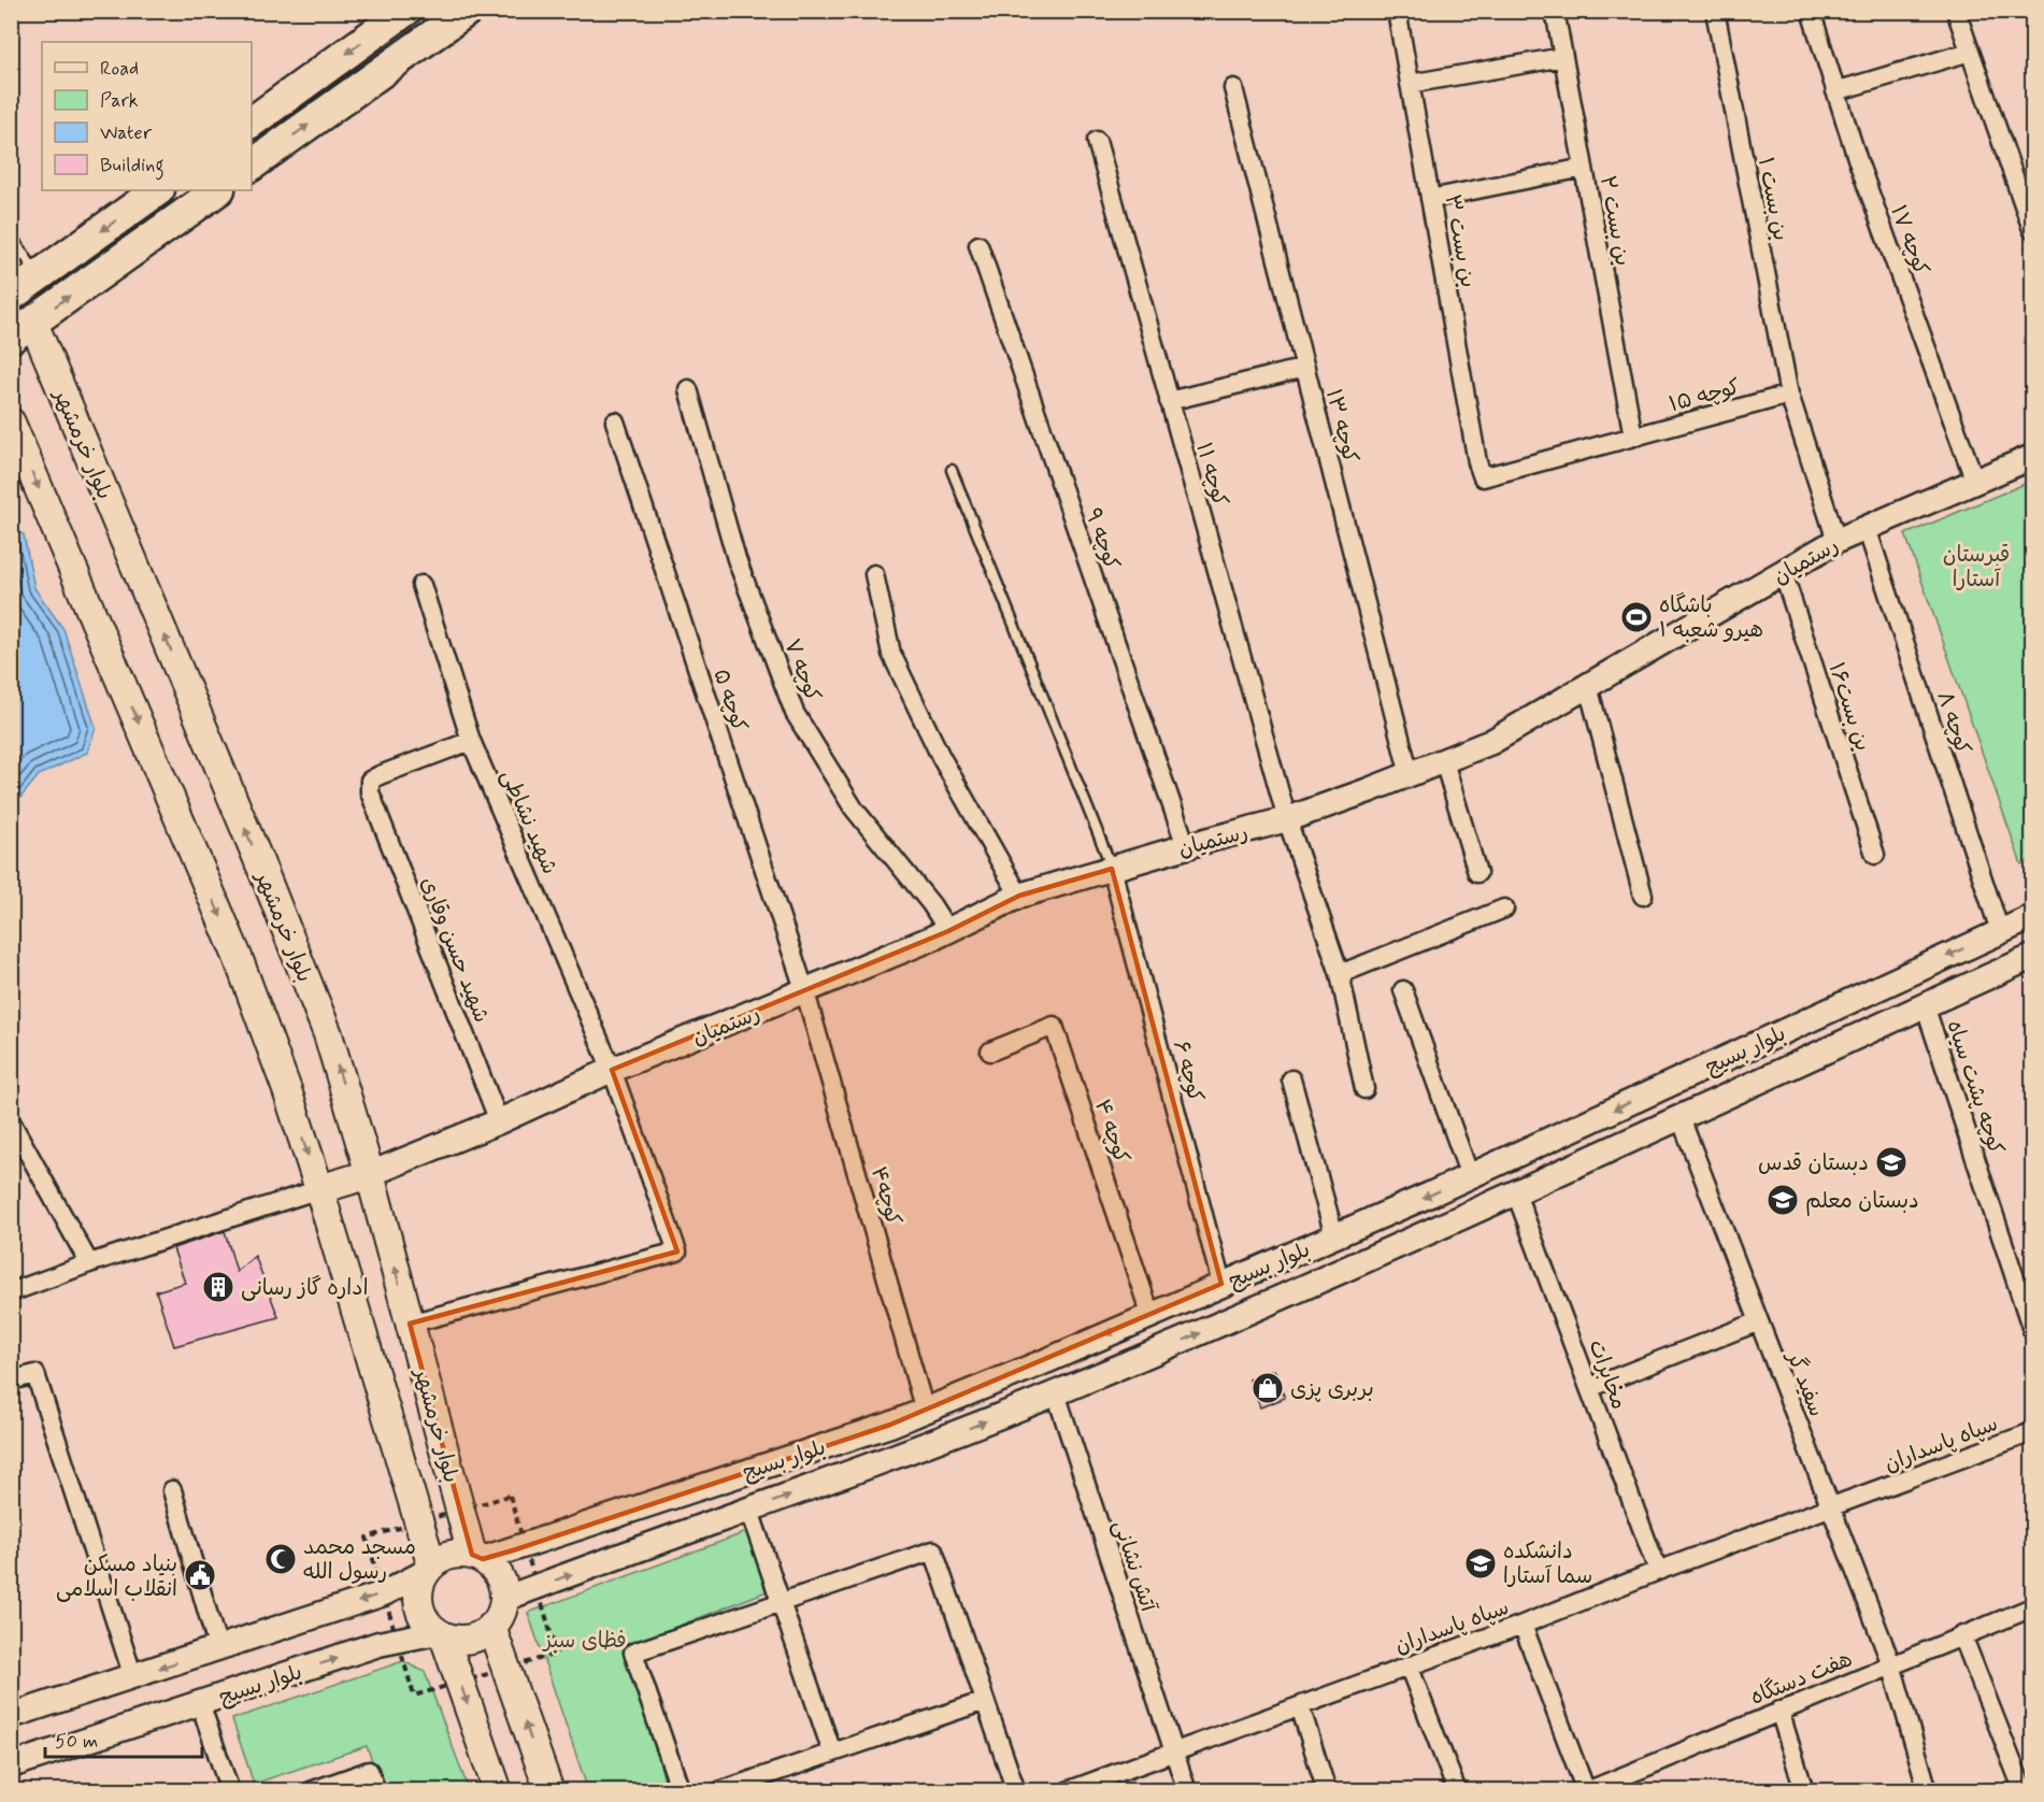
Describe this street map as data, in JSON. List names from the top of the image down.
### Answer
{
  "streets": {
    "main road": ["بلوار خرمشهر", "رستمیان", "بلوار بسیج"],
    "street": [
      "بن بست ۱",
      "بن بست ۲",
      "کوچه ۱۷",
      "بن بست ۳",
      "کوچه ۱۵",
      "کوچه ۱۳",
      "کوچه ۱۱",
      "کوچه ۹",
      "کوچه ۷",
      "کوچه ۵",
      "بن بست۱۶",
      "کوچه ۸",
      "شهید نشاطی",
      "شهید حسن وقاری",
      "کوچه ۶",
      "کوچه پشت سیاه",
      "کوچه ۴",
      "کوچه۴",
      "مخابرات",
      "سفید گر",
      "سپاه پاسداران",
      "آتش نشانی",
      "هفت دستگاه"
    ]
  },
  "crossings": [
    ["بن بست ۱", "کوچه ۱۵"],
    ["بن بست ۲", "کوچه ۱۵"],
    ["کوچه ۱۷", "رستمیان"],
    ["بن بست ۳", "کوچه ۱۵"],
    ["کوچه ۱۳", "رستمیان"],
    ["بلوار خرمشهر", "رستمیان"],
    ["بلوار خرمشهر", "شهید نشاطی"],
    ["بلوار خرمشهر", "بلوار بسیج"],
    ["کوچه ۱۱", "رستمیان"],
    ["کوچه ۹", "رستمیان"],
    ["رستمیان", "کوچه ۷"],
    ["رستمیان", "کوچه ۵"],
    ["رستمیان", "بن بست۱۶"],
    ["رستمیان", "کوچه ۸"],
    ["رستمیان", "شهید نشاطی"],
    ["رستمیان", "شهید حسن وقاری"],
    ["رستمیان", "کوچه ۶"],
    ["رستمیان", "کوچه۴"],
    ["کوچه ۵", "کوچه۴"],
    ["کوچه ۸", "بلوار بسیج"],
    ["شهید نشاطی", "شهید حسن وقاری"],
    ["بلوار بسیج", "کوچه ۶"],
    ["بلوار بسیج", "کوچه پشت سیاه"],
    ["بلوار بسیج", "کوچه ۴"],
    ["بلوار بسیج", "کوچه۴"],
    ["بلوار بسیج", "مخابرات"],
    ["بلوار بسیج", "سفید گر"],
    ["بلوار بسیج", "آتش نشانی"],
    ["مخابرات", "سپاه پاسداران"],
    ["سفید گر", "سپاه پاسداران"],
    ["سفید گر", "هفت دستگاه"],
    ["سپاه پاسداران", "آتش نشانی"]
  ],
  "parks": ["قبرستان آستارا", "فظای سبز"],
  "places": {
    "sports": ["باشگاه هیرو شعبه ۱"],
    "school or university": ["دبستان قدس", "دبستان معلم", "دانشکده سما آستارا"],
    "building": ["اداره گاز رسانی"],
    "shop": ["بربری پزی"],
    "mosque": ["مسجد محمد رسول الله"],
    "public building": ["بنیاد مسکن انقلاب اسلامی"]
  },
  "legend": [
    "Road",
    "Park",
    "Water",
    "Building"
  ],
  "scale_bar": "50 m"
}
